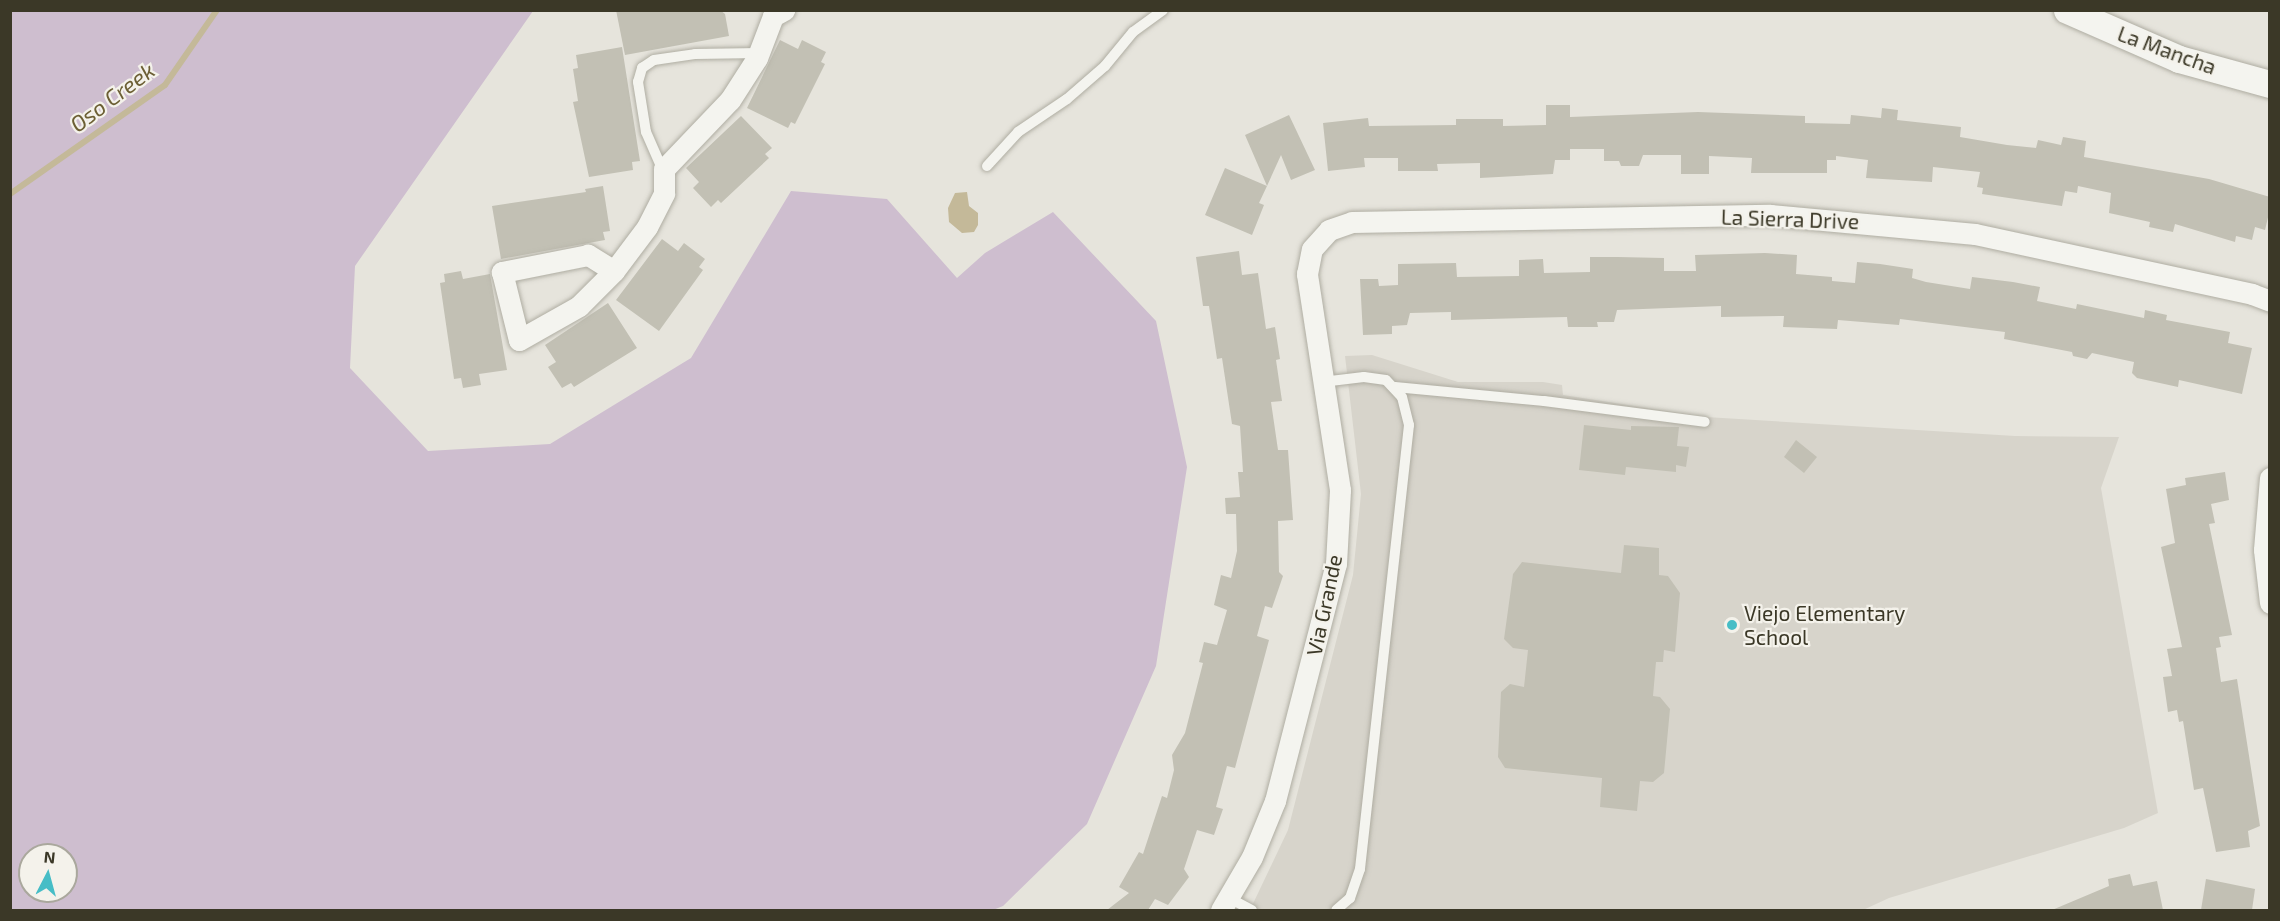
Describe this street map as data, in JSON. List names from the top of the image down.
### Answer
{
  "streets": {
    "street": ["La Mancha", "La Sierra Drive", "Via Grande"]
  },
  "crossings": [
    ["La Sierra Drive", "Via Grande"]
  ],
  "water": ["Oso Creek"],
  "places": ["Viejo Elementary School"],
  "north": "top"
}
